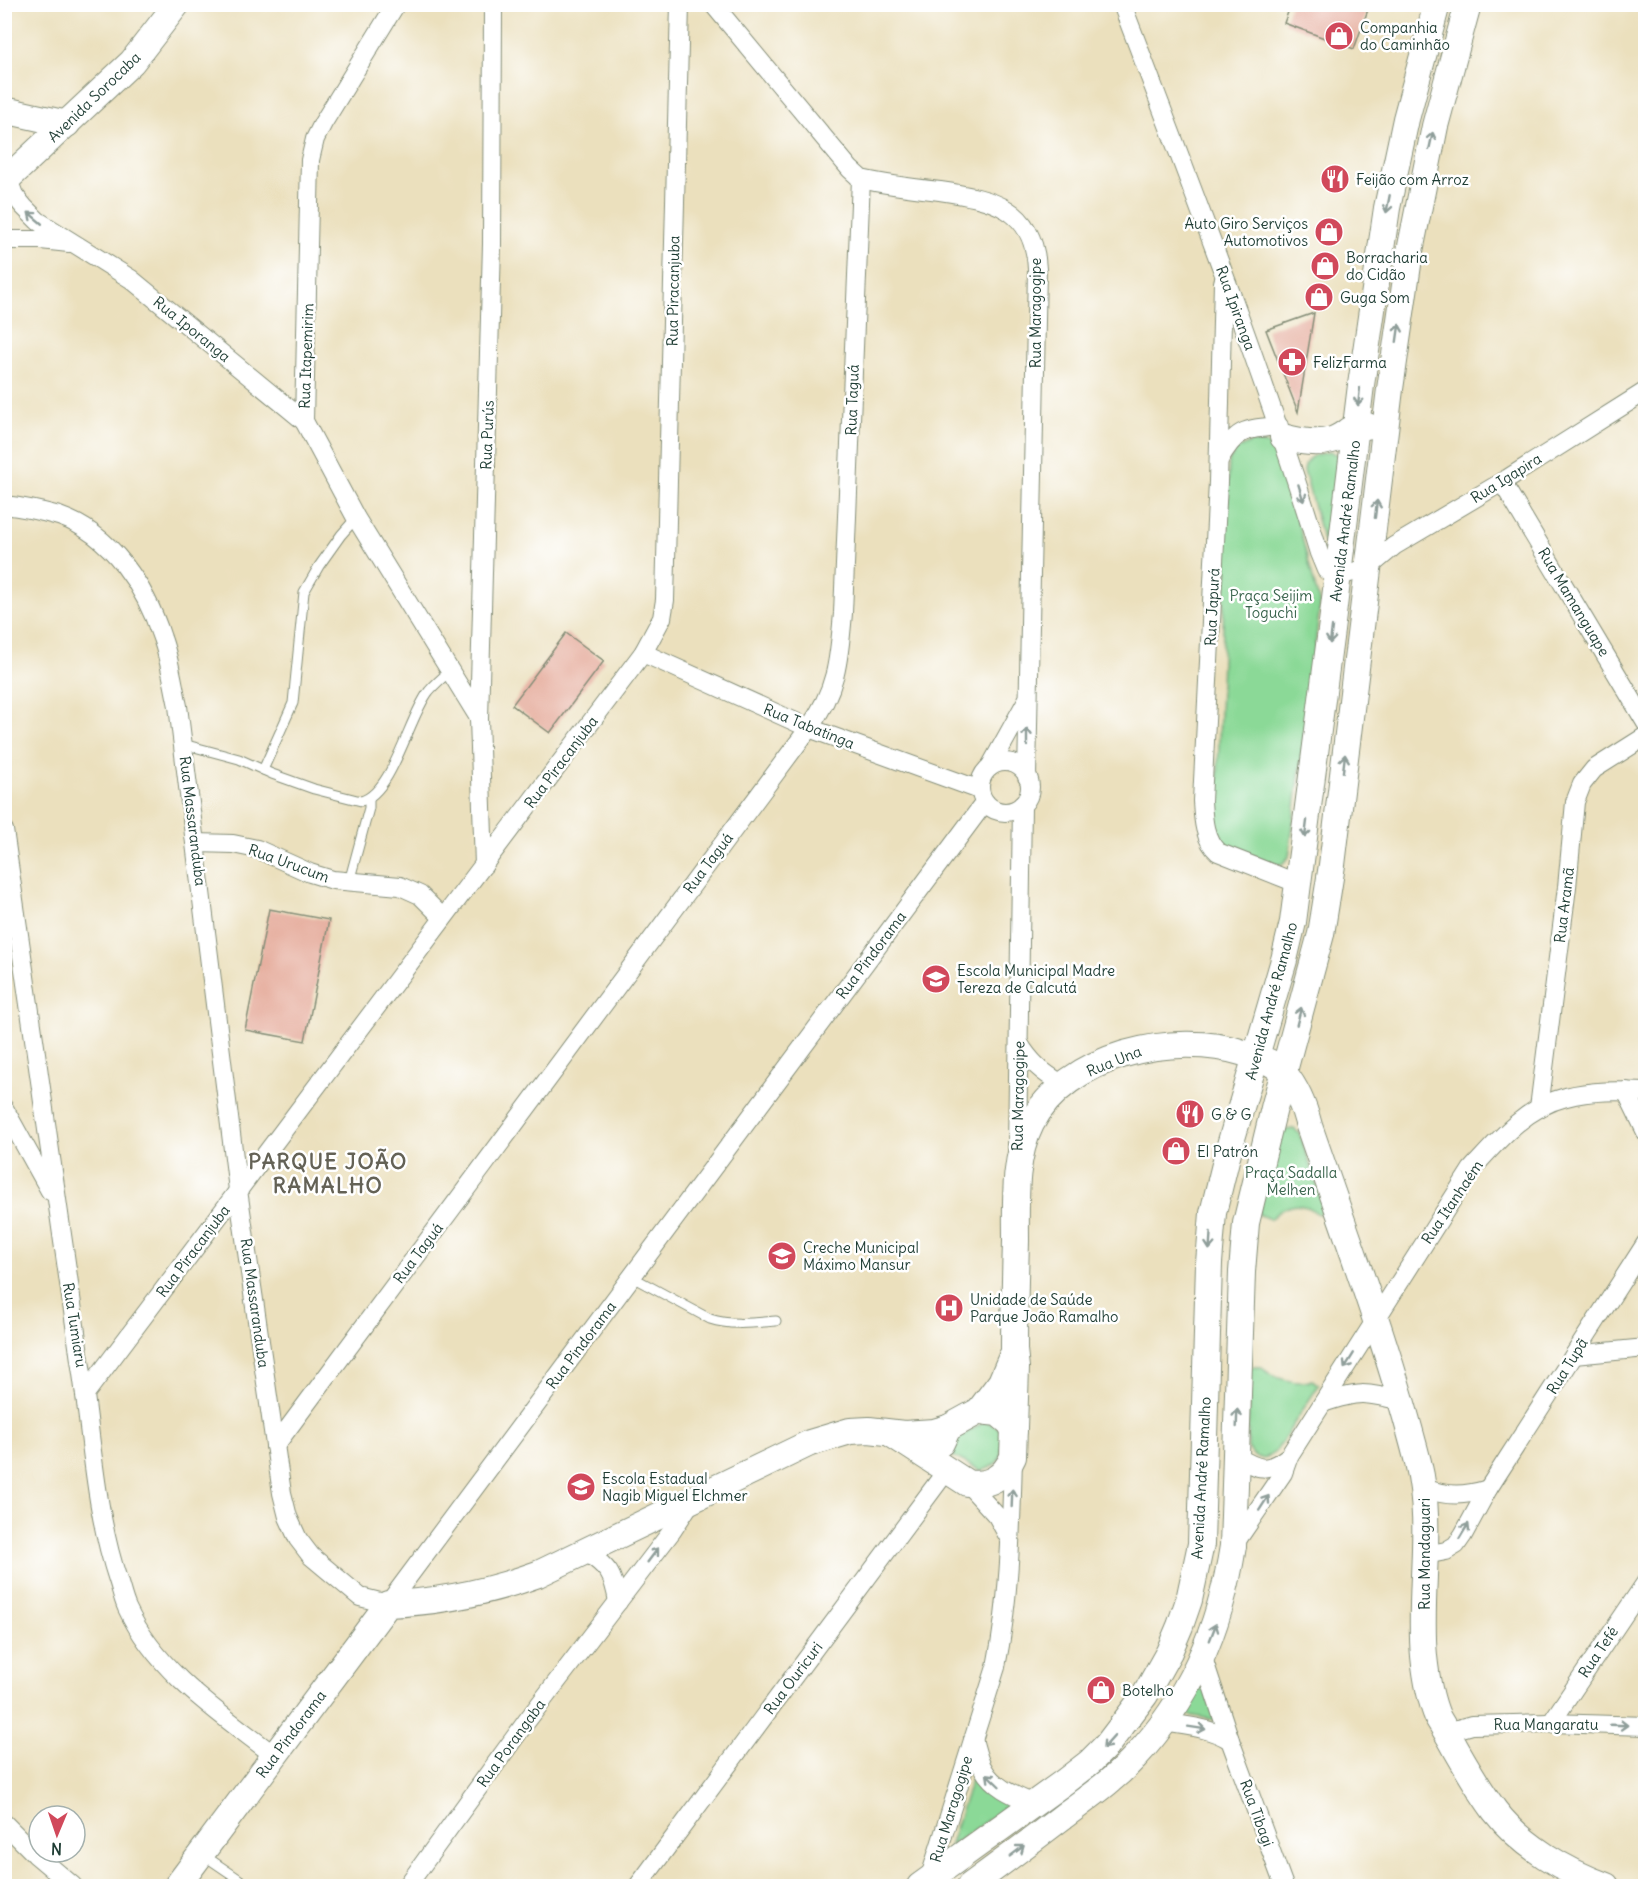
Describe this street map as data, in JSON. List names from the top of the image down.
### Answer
{
  "streets": {
    "main road": [
      "Avenida Sorocaba",
      "Rua Maragogipe",
      "Avenida André Ramalho",
      "Rua Massaranduba",
      "Rua Pindorama",
      "Rua Una",
      "Rua Mandaguari"
    ],
    "street": [
      "Rua Piracanjuba",
      "Rua Ipiranga",
      "Rua Iporanga",
      "Rua Itapemirim",
      "Rua Taguá",
      "Rua Purús",
      "Rua Igapira",
      "Rua Mamanguape",
      "Rua Japurá",
      "Rua Tabatinga",
      "Rua Urucum",
      "Rua Aramã",
      "Rua Itanhaém",
      "Rua Tumiaru",
      "Rua Tupã",
      "Rua Tefé",
      "Rua Ouricuri",
      "Rua Mangaratu",
      "Rua Porangaba",
      "Rua Tibagi"
    ]
  },
  "crossings": [
    ["Avenida Sorocaba", "Rua Iporanga"],
    ["Rua Piracanjuba", "Rua Purús"],
    ["Rua Piracanjuba", "Rua Tabatinga"],
    ["Rua Piracanjuba", "Rua Massaranduba"],
    ["Rua Piracanjuba", "Rua Urucum"],
    ["Rua Piracanjuba", "Rua Tumiaru"],
    ["Rua Ipiranga", "Avenida André Ramalho"],
    ["Rua Ipiranga", "Rua Japurá"],
    ["Rua Maragogipe", "Rua Taguá"],
    ["Rua Maragogipe", "Avenida André Ramalho"],
    ["Rua Maragogipe", "Rua Tabatinga"],
    ["Rua Maragogipe", "Rua Massaranduba"],
    ["Rua Maragogipe", "Rua Pindorama"],
    ["Rua Maragogipe", "Rua Una"],
    ["Rua Maragogipe", "Rua Ouricuri"],
    ["Rua Iporanga", "Rua Itapemirim"],
    ["Rua Itapemirim", "Rua Purús"],
    ["Rua Taguá", "Rua Tabatinga"],
    ["Rua Taguá", "Rua Massaranduba"],
    ["Rua Igapira", "Avenida André Ramalho"],
    ["Rua Igapira", "Rua Mamanguape"],
    ["Avenida André Ramalho", "Rua Japurá"],
    ["Avenida André Ramalho", "Rua Una"],
    ["Avenida André Ramalho", "Rua Itanhaém"],
    ["Avenida André Ramalho", "Rua Mandaguari"],
    ["Avenida André Ramalho", "Rua Tibagi"],
    ["Rua Tabatinga", "Rua Pindorama"],
    ["Rua Massaranduba", "Rua Urucum"],
    ["Rua Massaranduba", "Rua Pindorama"],
    ["Rua Massaranduba", "Rua Ouricuri"],
    ["Rua Massaranduba", "Rua Porangaba"],
    ["Rua Aramã", "Rua Itanhaém"],
    ["Rua Pindorama", "Rua Tumiaru"],
    ["Rua Una", "Rua Mandaguari"],
    ["Rua Itanhaém", "Rua Mandaguari"],
    ["Rua Tupã", "Rua Mandaguari"],
    ["Rua Mandaguari", "Rua Mangaratu"],
    ["Rua Tefé", "Rua Mangaratu"]
  ],
  "one_way": ["Rua Mangaratu"],
  "districts": ["PARQUE JOÃO RAMALHO"],
  "parks": ["Praça Seijim Toguchi", "Praça Sadalla Melhen"],
  "places": {
    "shop": [
      "Companhia do Caminhão",
      "Auto Giro Serviços Automotivos",
      "Borracharia do Cidão",
      "Guga Som",
      "El Patrón",
      "Botelho"
    ],
    "restaurant": ["Feijão com Arroz", "G & G"],
    "pharmacy": ["FelizFarma"],
    "school or university": ["Escola Municipal Madre Tereza de Calcutá", "Creche Municipal Máximo Mansur", "Escola Estadual Nagib Miguel Elchmer"],
    "hospital": ["Unidade de Saúde Parque João Ramalho"]
  },
  "north": "bottom"
}
